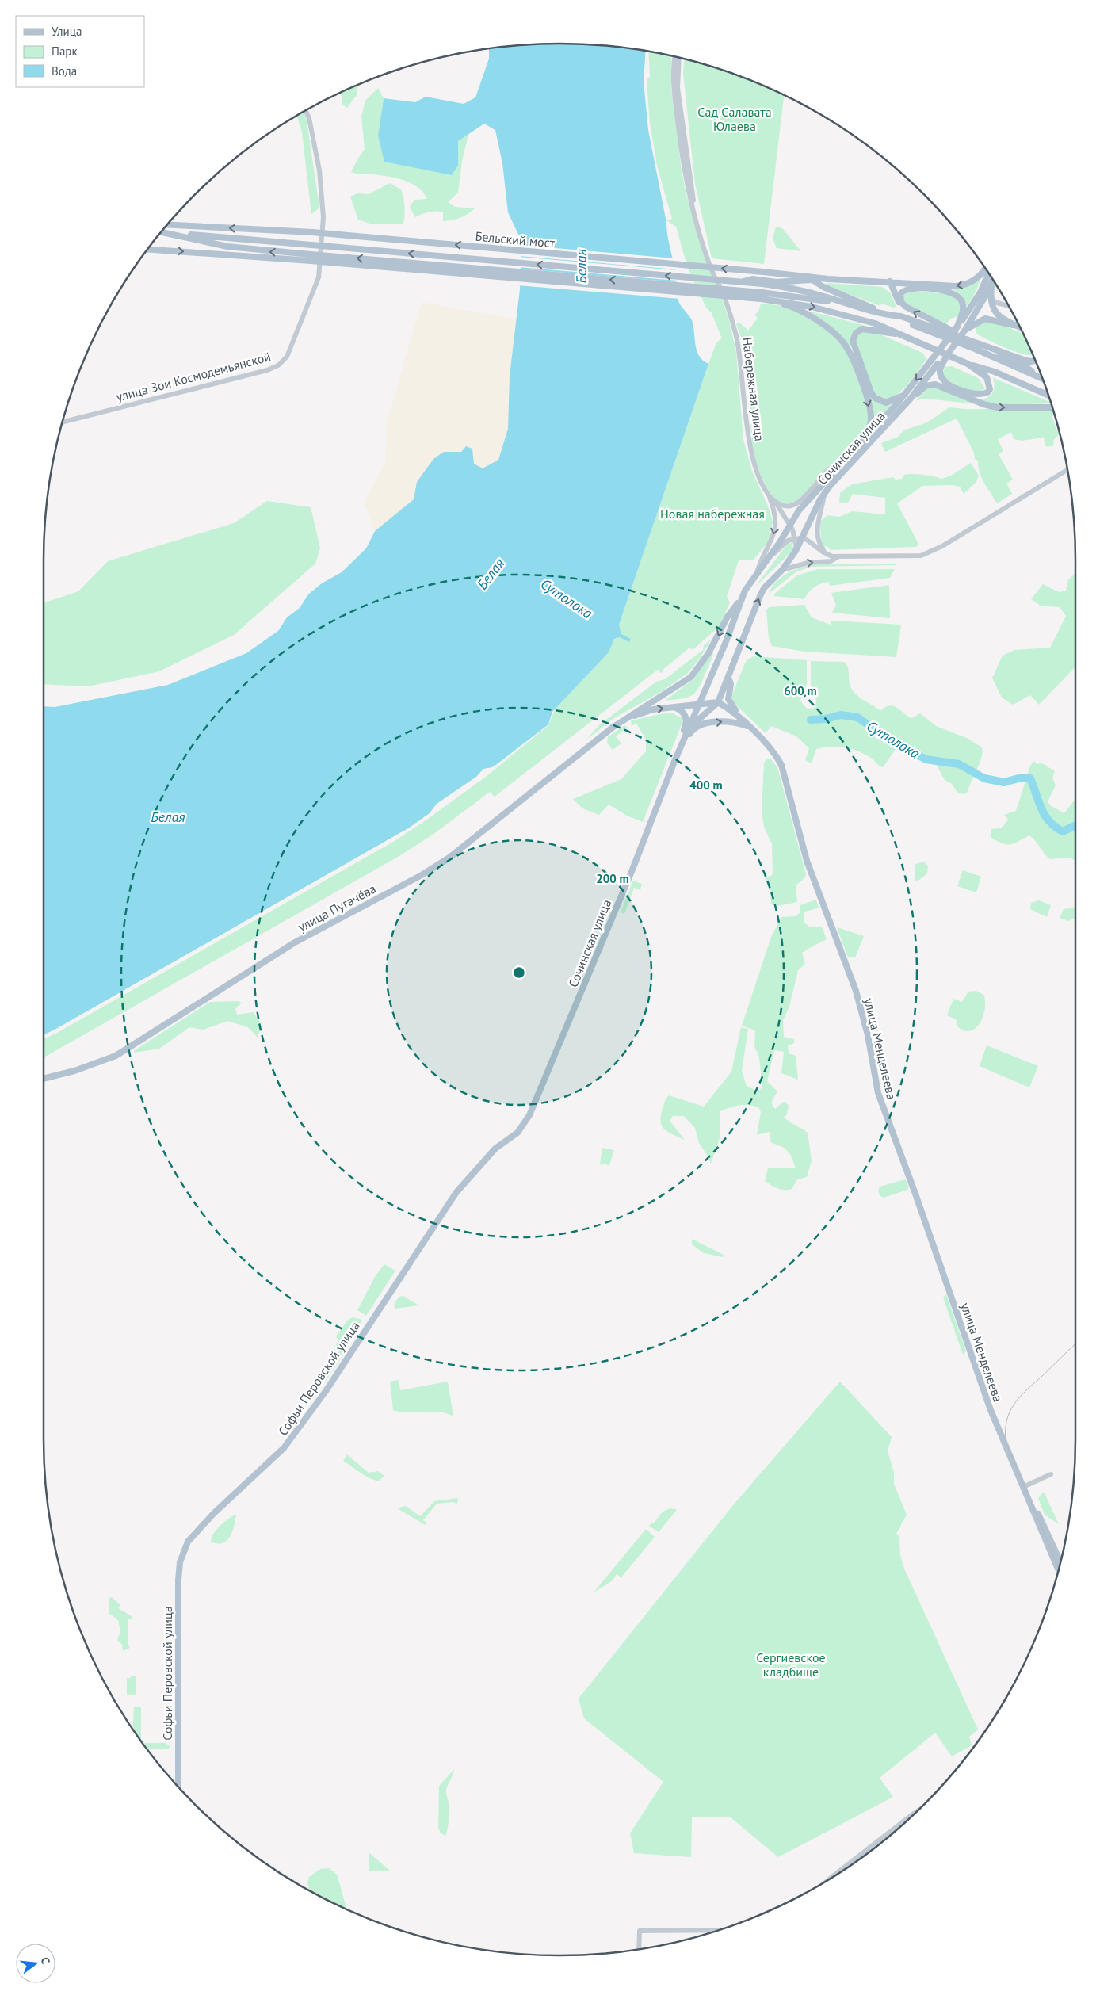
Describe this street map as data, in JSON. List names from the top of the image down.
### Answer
{
  "streets": {
    "main road": [
      "Бельский мост",
      "Сочинская улица",
      "улица Пугачёва",
      "улица Менделеева",
      "Софьи Перовской улица"
    ],
    "street": ["улица Зои Космодемьянской", "Набережная улица"]
  },
  "crossings": [
    ["Сочинская улица", "улица Менделеева"],
    ["Сочинская улица", "Софьи Перовской улица"]
  ],
  "water": ["Белая", "Сутолока"],
  "parks": ["Сад Салавата Юлаева", "Новая набережная", "Сергиевское кладбище"],
  "legend": ["Улица", "Парк", "Вода"],
  "north": "right",
  "rings": ["600 m", "400 m", "200 m"]
}
